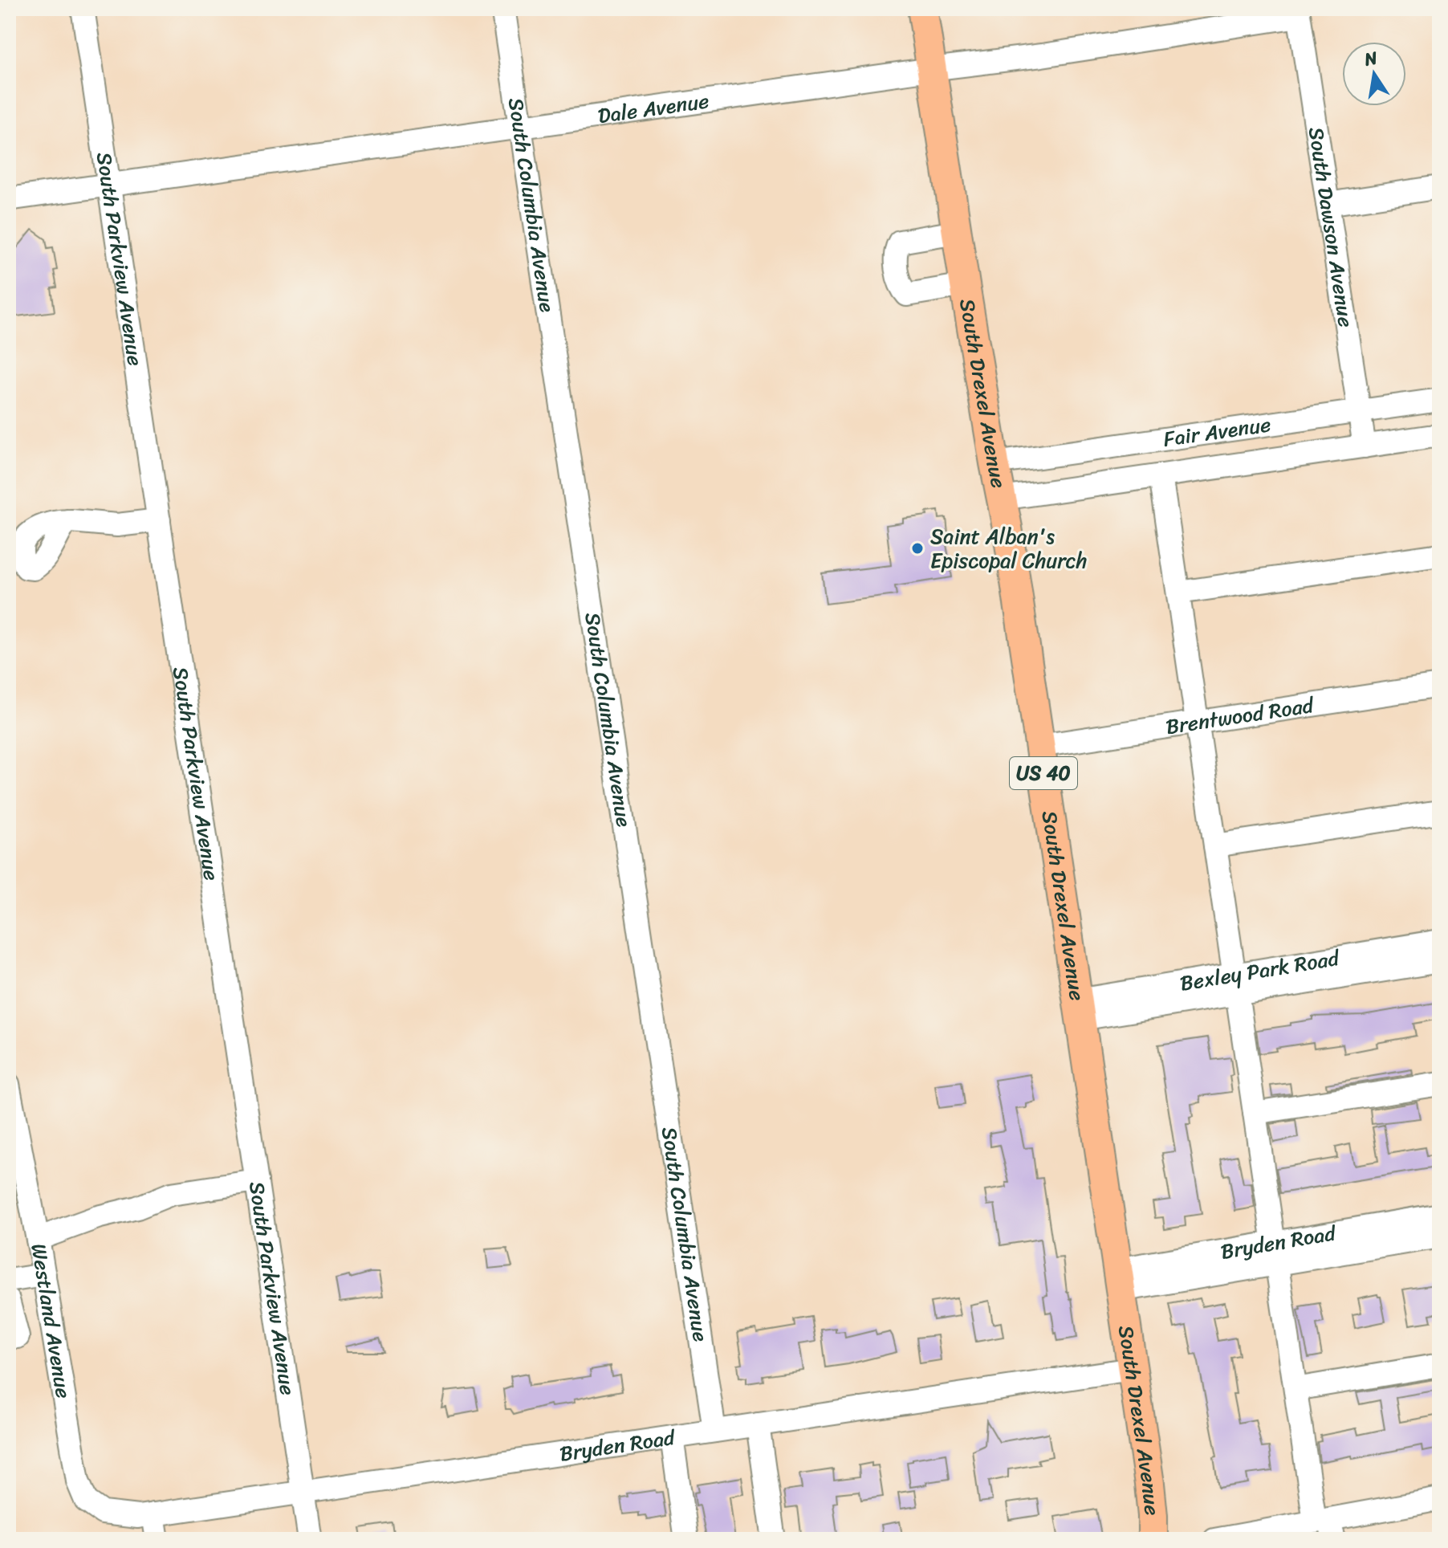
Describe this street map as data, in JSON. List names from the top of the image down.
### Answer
{
  "streets": {
    "main road": ["South Drexel Avenue", "US 40"],
    "street": [
      "Dale Avenue",
      "South Columbia Avenue",
      "South Dawson Avenue",
      "South Parkview Avenue",
      "Fair Avenue",
      "Brentwood Road",
      "Bexley Park Road",
      "Bryden Road",
      "Westland Avenue"
    ]
  },
  "crossings": [
    ["Dale Avenue", "South Columbia Avenue"],
    ["Dale Avenue", "South Dawson Avenue"],
    ["Dale Avenue", "South Parkview Avenue"],
    ["Dale Avenue", "South Drexel Avenue"],
    ["South Columbia Avenue", "Bryden Road"],
    ["South Dawson Avenue", "Fair Avenue"],
    ["South Parkview Avenue", "Bryden Road"],
    ["South Drexel Avenue", "Fair Avenue"],
    ["South Drexel Avenue", "Brentwood Road"],
    ["South Drexel Avenue", "Bexley Park Road"],
    ["South Drexel Avenue", "Bryden Road"],
    ["Bryden Road", "Westland Avenue"]
  ],
  "places": ["Saint Alban's Episcopal Church"],
  "north": "top"
}
